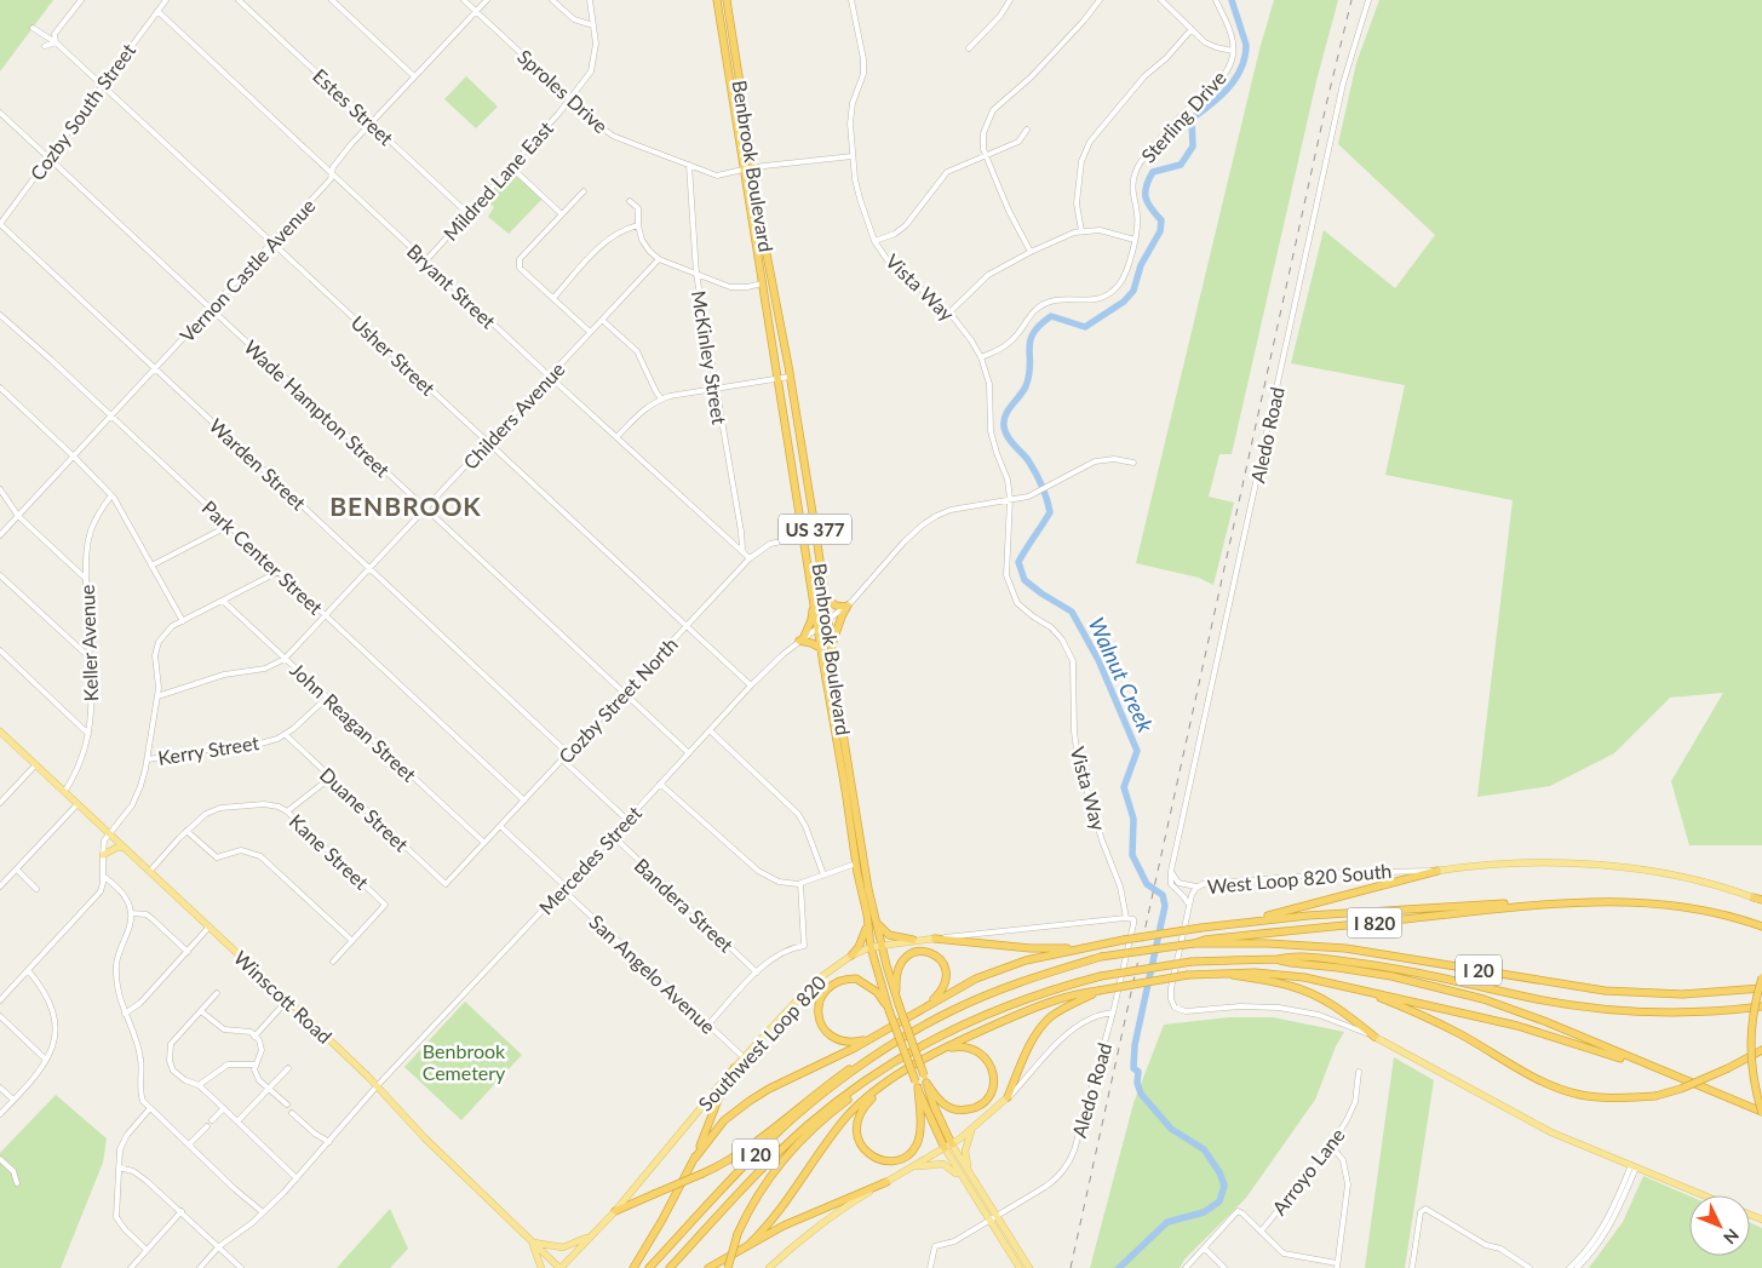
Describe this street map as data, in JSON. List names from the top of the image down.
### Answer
{
  "streets": {
    "highway": [
      "Benbrook Boulevard",
      "US 377",
      "I 820",
      "I 20"
    ],
    "main road": ["West Loop 820 South", "Winscott Road", "Southwest Loop 820"],
    "street": [
      "Sproles Drive",
      "Estes Street",
      "Cozby South Street",
      "Sterling Drive",
      "Mildred Lane East",
      "Vernon Castle Avenue",
      "Bryant Street",
      "Vista Way",
      "Usher Street",
      "McKinley Street",
      "Wade Hampton Street",
      "Childers Avenue",
      "Aledo Road",
      "Warden Street",
      "Park Center Street",
      "Keller Avenue",
      "Cozby Street North",
      "John Reagan Street",
      "Kerry Street",
      "Duane Street",
      "Kane Street",
      "Mercedes Street",
      "Bandera Street",
      "San Angelo Avenue",
      "Arroyo Lane"
    ]
  },
  "crossings": [
    ["Sproles Drive", "Benbrook Boulevard"],
    ["Sproles Drive", "Mildred Lane East"],
    ["Sproles Drive", "Vernon Castle Avenue"],
    ["Sproles Drive", "Vista Way"],
    ["Sproles Drive", "McKinley Street"],
    ["Estes Street", "Mildred Lane East"],
    ["Estes Street", "Vernon Castle Avenue"],
    ["Cozby South Street", "Bryant Street"],
    ["Cozby South Street", "Usher Street"],
    ["Cozby South Street", "Wade Hampton Street"],
    ["Cozby South Street", "Warden Street"],
    ["Sterling Drive", "Vista Way"],
    ["Benbrook Boulevard", "Aledo Road"],
    ["Benbrook Boulevard", "Cozby Street North"],
    ["Benbrook Boulevard", "Mercedes Street"],
    ["Benbrook Boulevard", "Southwest Loop 820"],
    ["Mildred Lane East", "Bryant Street"],
    ["Vernon Castle Avenue", "Bryant Street"],
    ["Vernon Castle Avenue", "Usher Street"],
    ["Vernon Castle Avenue", "Wade Hampton Street"],
    ["Vernon Castle Avenue", "Warden Street"],
    ["Vernon Castle Avenue", "Park Center Street"],
    ["Bryant Street", "McKinley Street"],
    ["Bryant Street", "Childers Avenue"],
    ["Bryant Street", "Cozby Street North"],
    ["Vista Way", "Mercedes Street"],
    ["Vista Way", "Southwest Loop 820"],
    ["Usher Street", "Childers Avenue"],
    ["Usher Street", "Cozby Street North"],
    ["Usher Street", "Mercedes Street"],
    ["Wade Hampton Street", "Childers Avenue"],
    ["Wade Hampton Street", "Cozby Street North"],
    ["Wade Hampton Street", "Mercedes Street"],
    ["Childers Avenue", "Warden Street"],
    ["Childers Avenue", "Park Center Street"],
    ["Childers Avenue", "John Reagan Street"],
    ["Aledo Road", "Southwest Loop 820"],
    ["Warden Street", "Cozby Street North"],
    ["Park Center Street", "Cozby Street North"],
    ["Keller Avenue", "Winscott Road"],
    ["Cozby Street North", "John Reagan Street"],
    ["Cozby Street North", "Duane Street"],
    ["John Reagan Street", "Kerry Street"],
    ["Kerry Street", "Duane Street"],
    ["Kane Street", "Winscott Road"],
    ["Mercedes Street", "Bandera Street"],
    ["Mercedes Street", "San Angelo Avenue"],
    ["Mercedes Street", "Winscott Road"],
    ["I 820", "I 20"],
    ["San Angelo Avenue", "Southwest Loop 820"],
    ["Winscott Road", "Southwest Loop 820"]
  ],
  "districts": ["BENBROOK"],
  "water": ["Walnut Creek"],
  "parks": ["Benbrook Cemetery"],
  "north": "bottom right"
}
